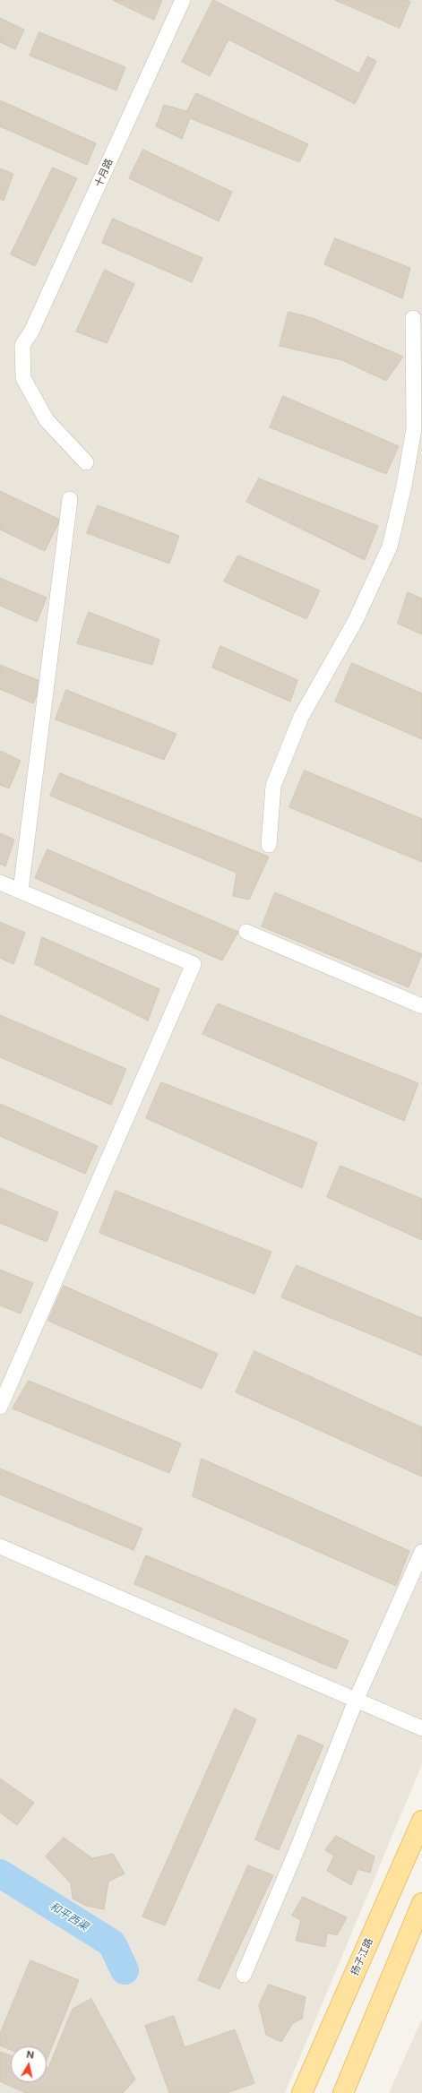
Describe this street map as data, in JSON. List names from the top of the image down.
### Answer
{
  "streets": {
    "main road": ["扬子江路"],
    "street": ["十月路"]
  },
  "water": ["和平西渠"],
  "north": "top"
}
